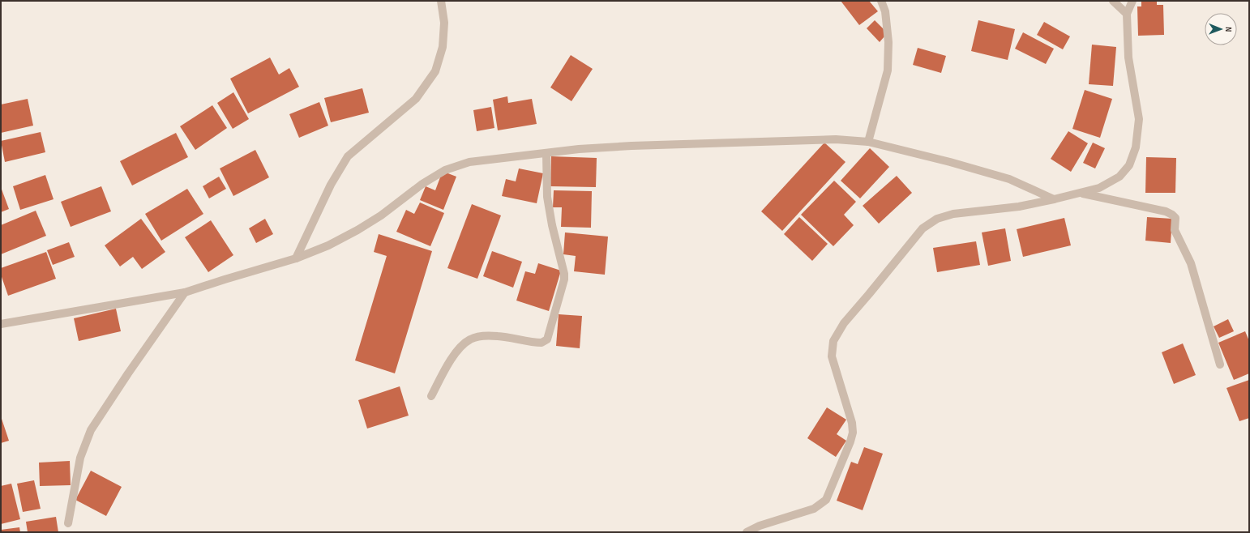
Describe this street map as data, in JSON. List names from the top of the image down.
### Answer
{
  "north": "right"
}
